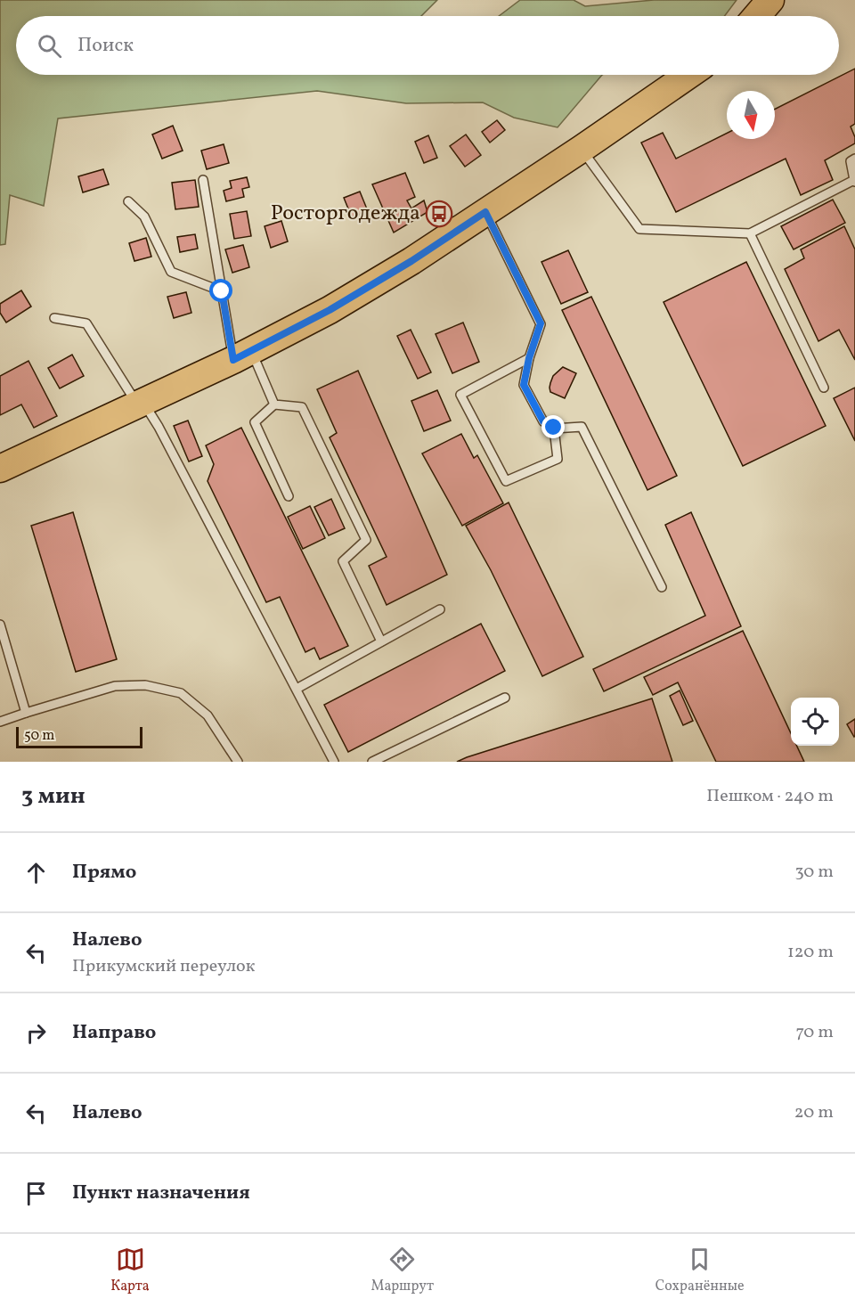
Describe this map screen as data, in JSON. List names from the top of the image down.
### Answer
{
  "places": {
    "bus stop": ["Росторгодежда"]
  },
  "scale_bar": "50 m",
  "north": "bottom",
  "page": {
    "search": "Поиск",
    "scale": "50 m",
    "heading": ["3 мин", "Пешком · 240 m"],
    "list": [
      ["Прямо", "30 m"],
      ["Налево", "Прикумский переулок", "120 m"],
      ["Направо", "70 m"],
      ["Налево", "20 m"],
      "Пункт назначения"
    ],
    "nav": ["Карта", "Маршрут", "Сохранённые"]
  }
}
